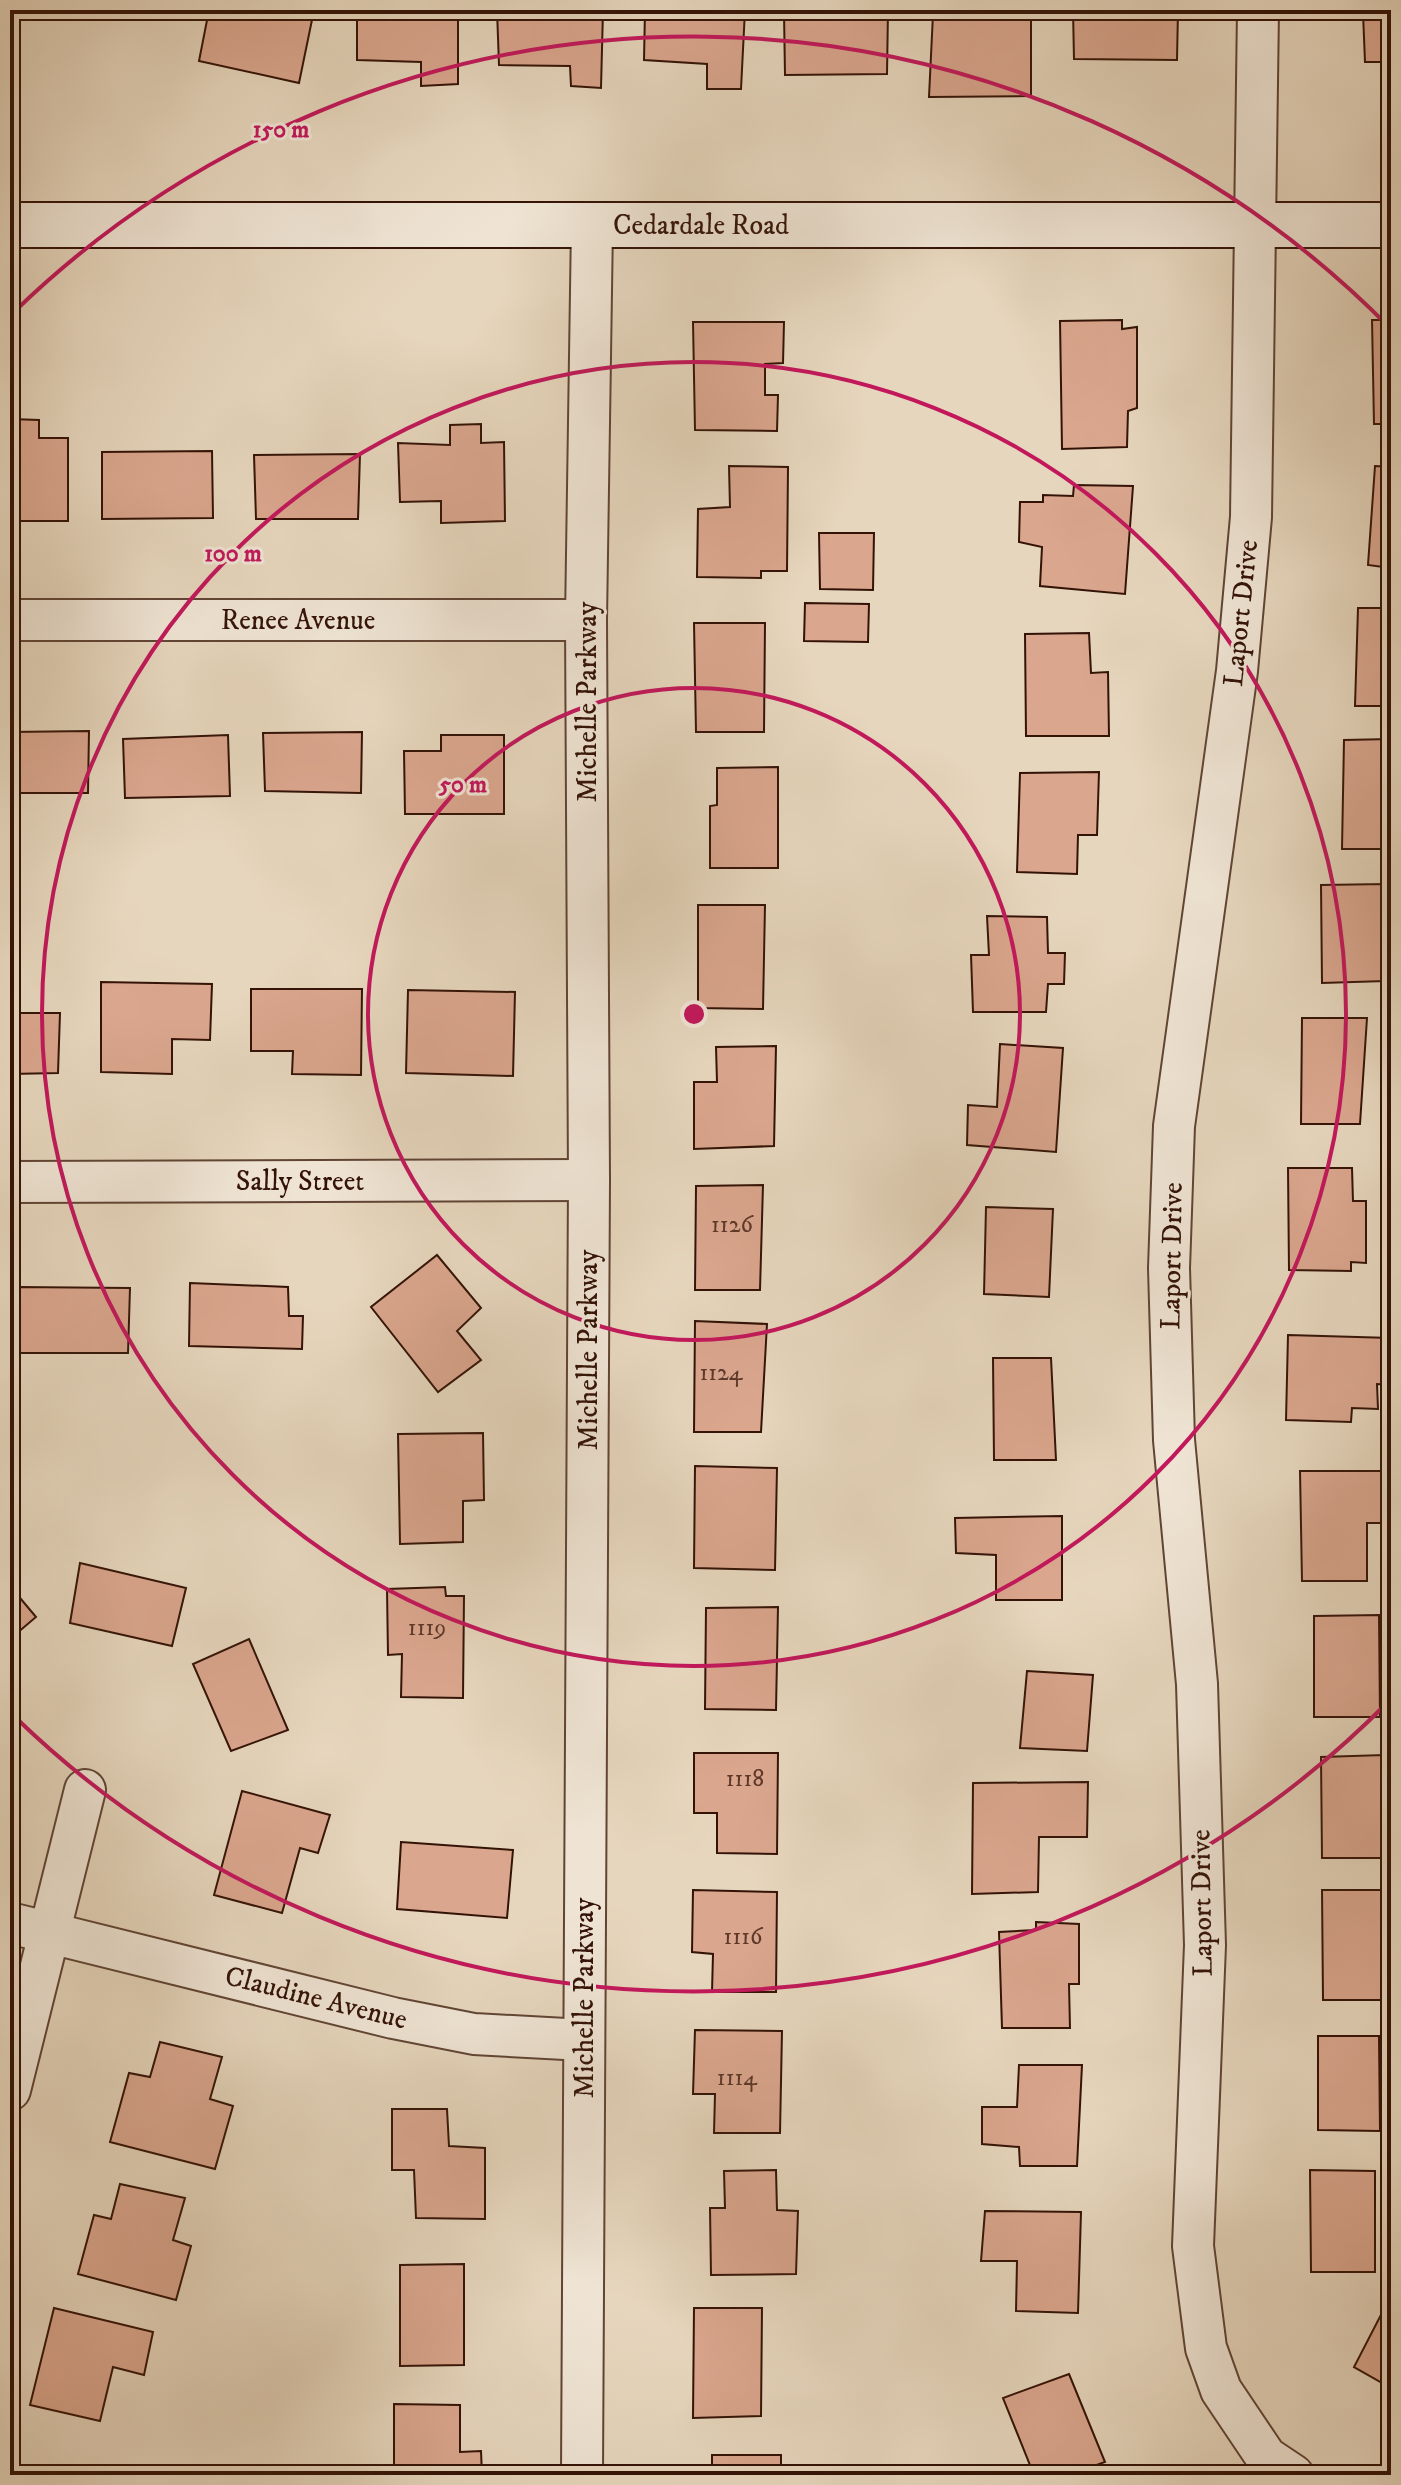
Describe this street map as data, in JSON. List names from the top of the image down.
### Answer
{
  "streets": {
    "street": [
      "Cedardale Road",
      "Laport Drive",
      "Renee Avenue",
      "Michelle Parkway",
      "Sally Street",
      "Claudine Avenue"
    ]
  },
  "crossings": [
    ["Cedardale Road", "Laport Drive"],
    ["Cedardale Road", "Michelle Parkway"],
    ["Renee Avenue", "Michelle Parkway"],
    ["Michelle Parkway", "Sally Street"],
    ["Michelle Parkway", "Claudine Avenue"]
  ],
  "house_numbers": [
    "1126",
    "1124",
    "1119",
    "1118",
    "1116",
    "1114"
  ],
  "rings": ["150 m", "100 m", "50 m"]
}
